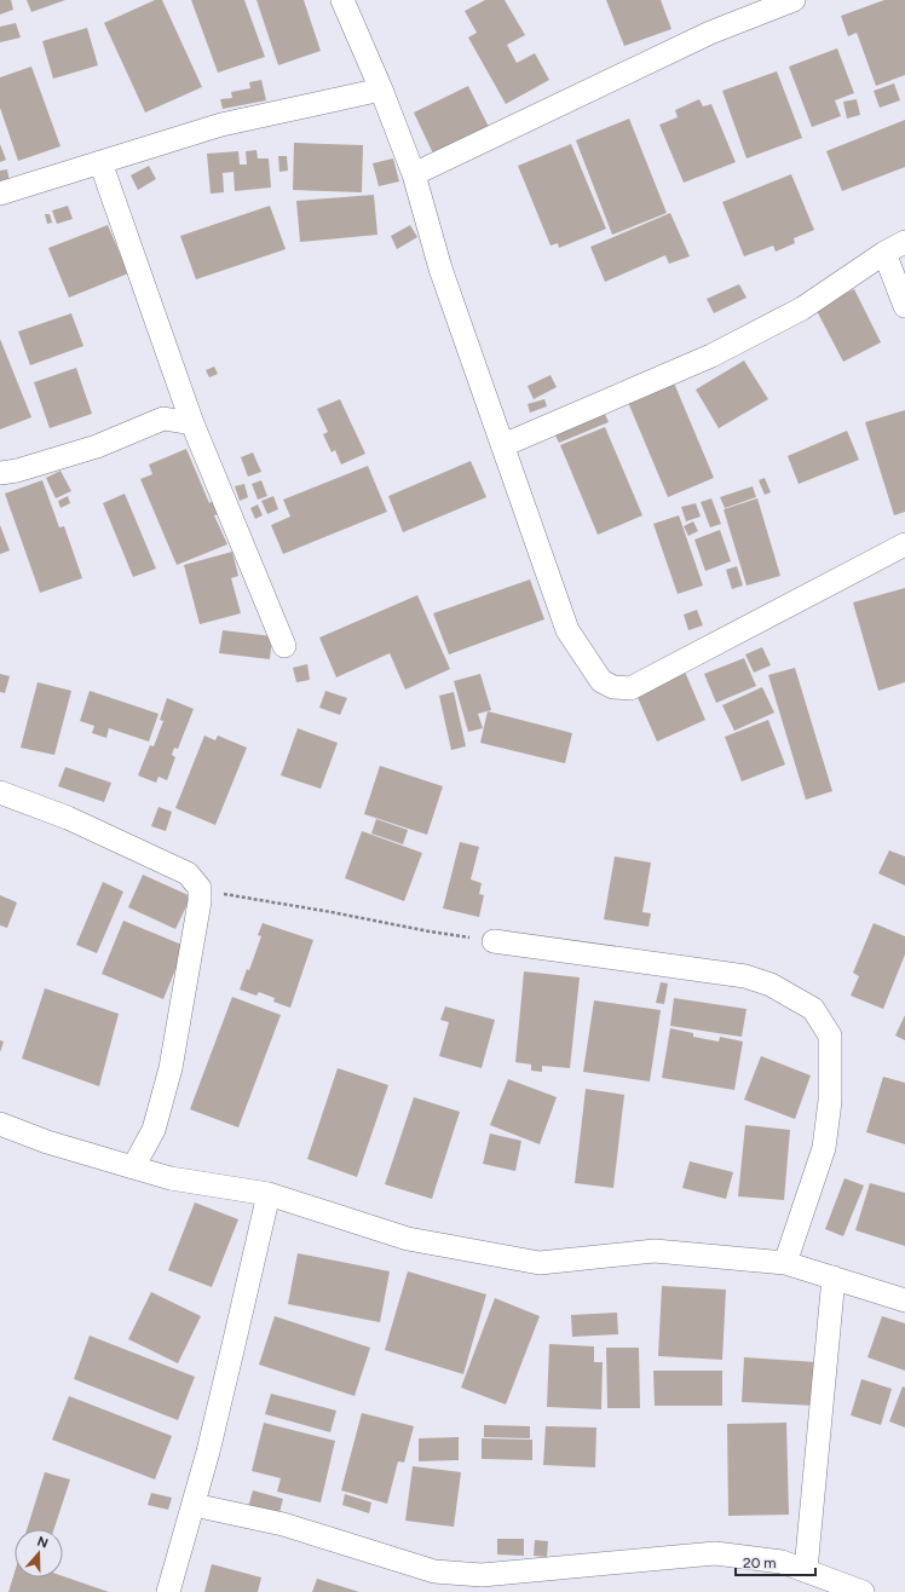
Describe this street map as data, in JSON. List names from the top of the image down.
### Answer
{
  "scale_bar": "20 m",
  "north": "top"
}
